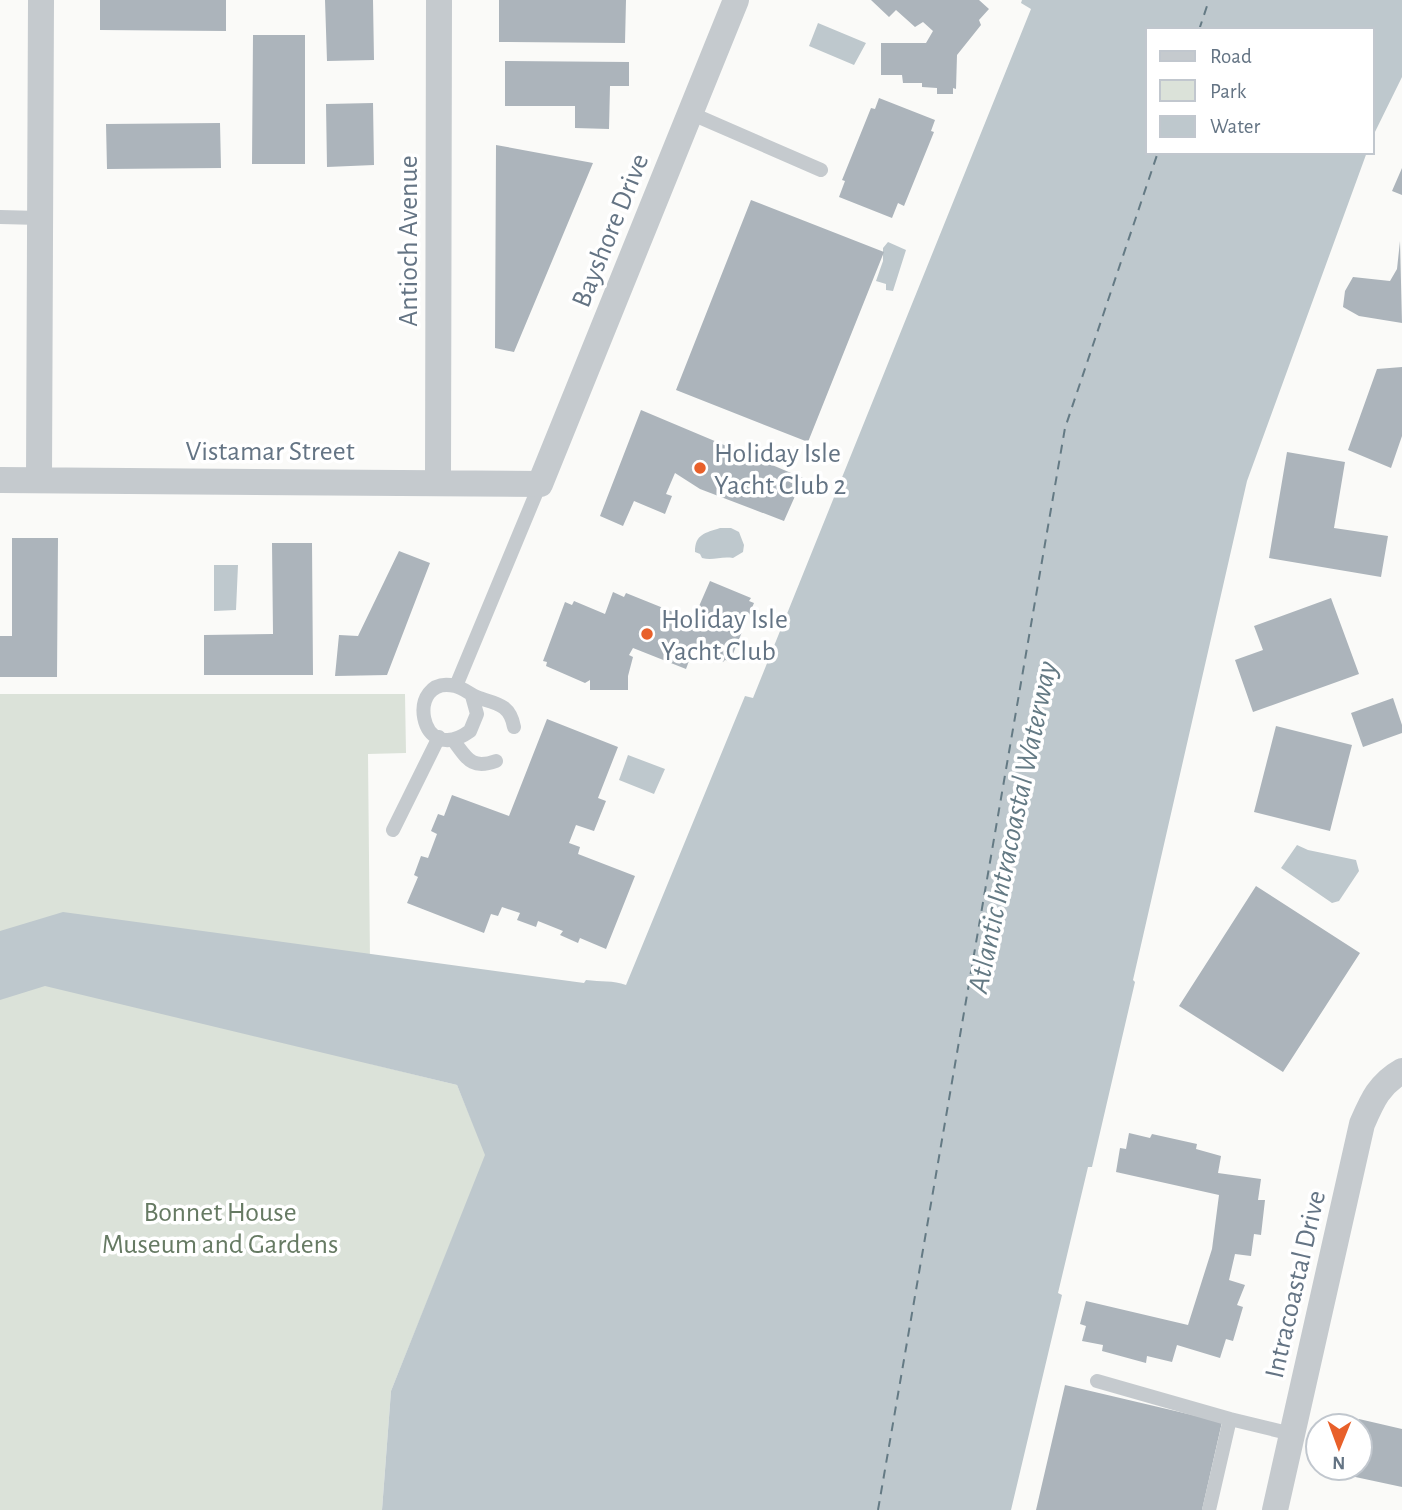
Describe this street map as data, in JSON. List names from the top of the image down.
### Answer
{
  "streets": {
    "street": [
      "Bayshore Drive",
      "Antioch Avenue",
      "Vistamar Street",
      "Intracoastal Drive"
    ]
  },
  "crossings": [
    ["Bayshore Drive", "Vistamar Street"],
    ["Antioch Avenue", "Vistamar Street"]
  ],
  "water": ["Atlantic Intracoastal Waterway"],
  "parks": ["Bonnet House Museum and Gardens"],
  "places": ["Holiday Isle Yacht Club 2", "Holiday Isle Yacht Club"],
  "legend": ["Road", "Park", "Water"],
  "north": "bottom"
}
